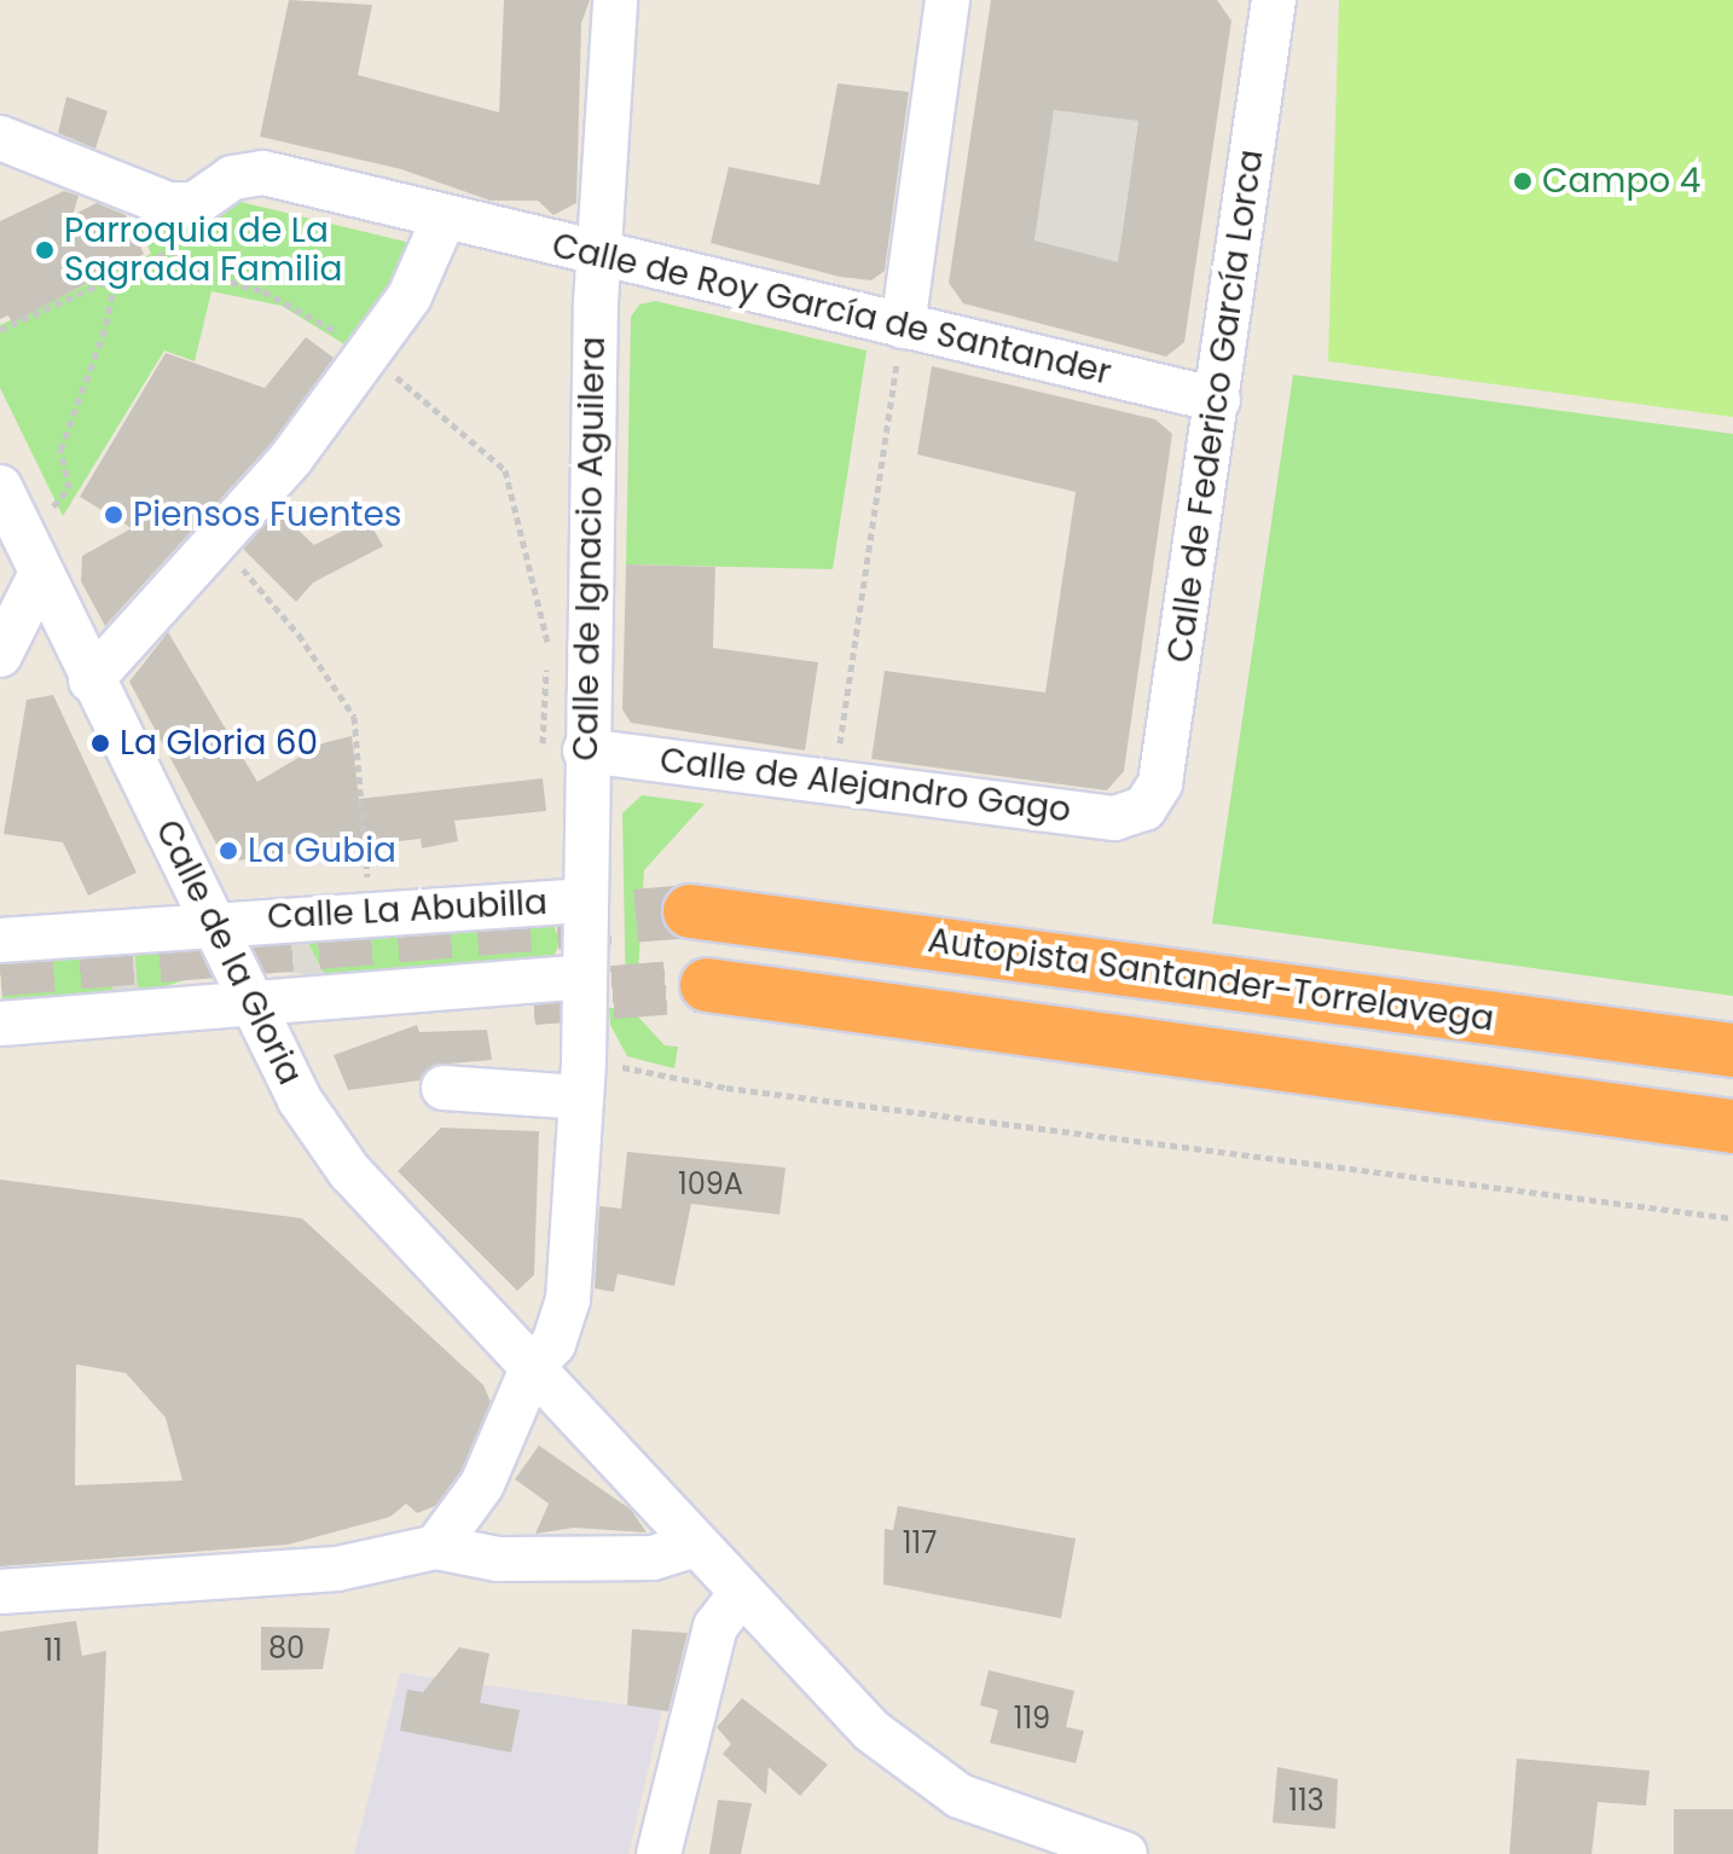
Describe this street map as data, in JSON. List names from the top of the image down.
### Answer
{
  "streets": {
    "highway": ["Autopista Santander-Torrelavega"],
    "street": [
      "Calle de Roy García de Santander",
      "Calle de Federico García Lorca",
      "Calle de Ignacio Aguilera",
      "Calle de Alejandro Gago",
      "Calle La Abubilla",
      "Calle de la Gloria"
    ]
  },
  "crossings": [
    ["Calle de Roy García de Santander", "Calle de Federico García Lorca"],
    ["Calle de Roy García de Santander", "Calle de Ignacio Aguilera"],
    ["Calle de Federico García Lorca", "Calle de Alejandro Gago"],
    ["Calle de Ignacio Aguilera", "Calle de Alejandro Gago"],
    ["Calle de Ignacio Aguilera", "Calle La Abubilla"],
    ["Calle de Ignacio Aguilera", "Calle de la Gloria"],
    ["Calle La Abubilla", "Calle de la Gloria"]
  ],
  "places": [
    "Campo 4",
    "Parroquia de La Sagrada Familia",
    "Piensos Fuentes",
    "La Gloria 60",
    "La Gubia"
  ],
  "house_numbers": [
    "109A",
    "117",
    "80",
    "11",
    "119",
    "113"
  ]
}
